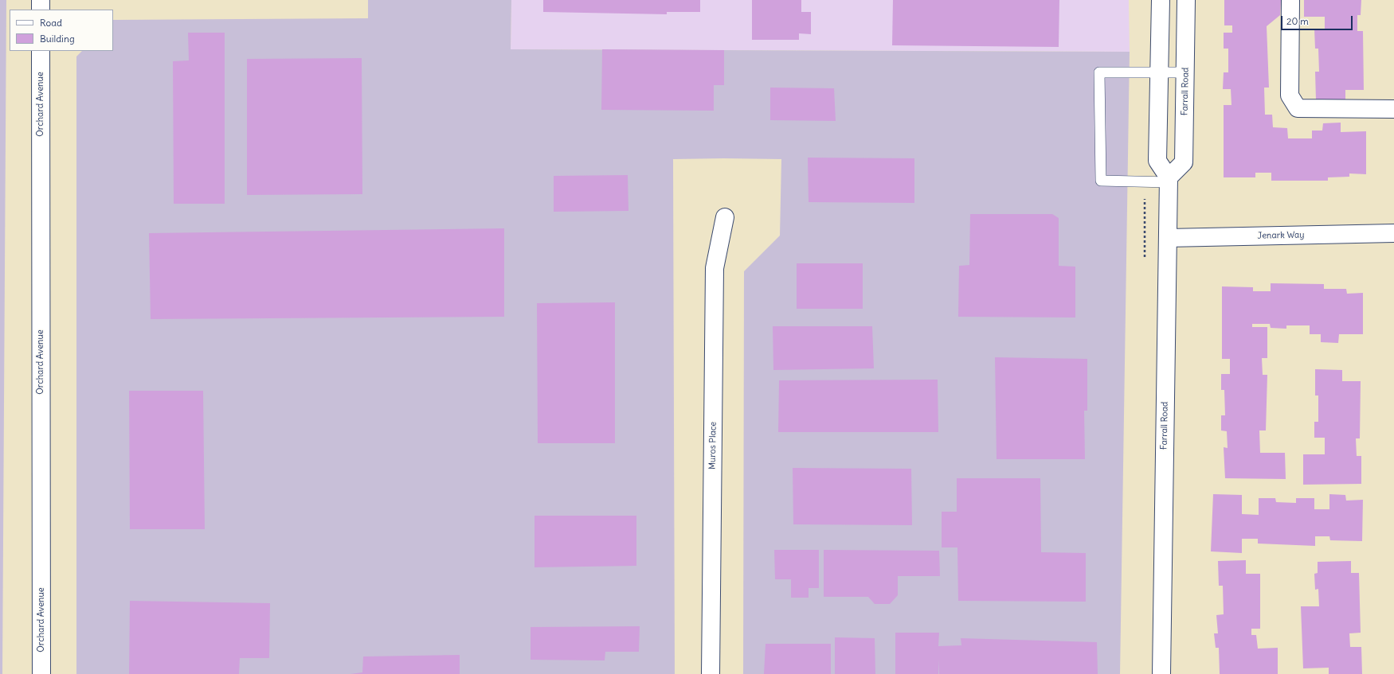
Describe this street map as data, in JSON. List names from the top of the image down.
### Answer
{
  "streets": {
    "street": [
      "Farrall Road",
      "Orchard Avenue",
      "Jenark Way",
      "Muros Place"
    ]
  },
  "crossings": [
    ["Farrall Road", "Jenark Way"]
  ],
  "legend": ["Road", "Building"],
  "scale_bar": "20 m"
}
